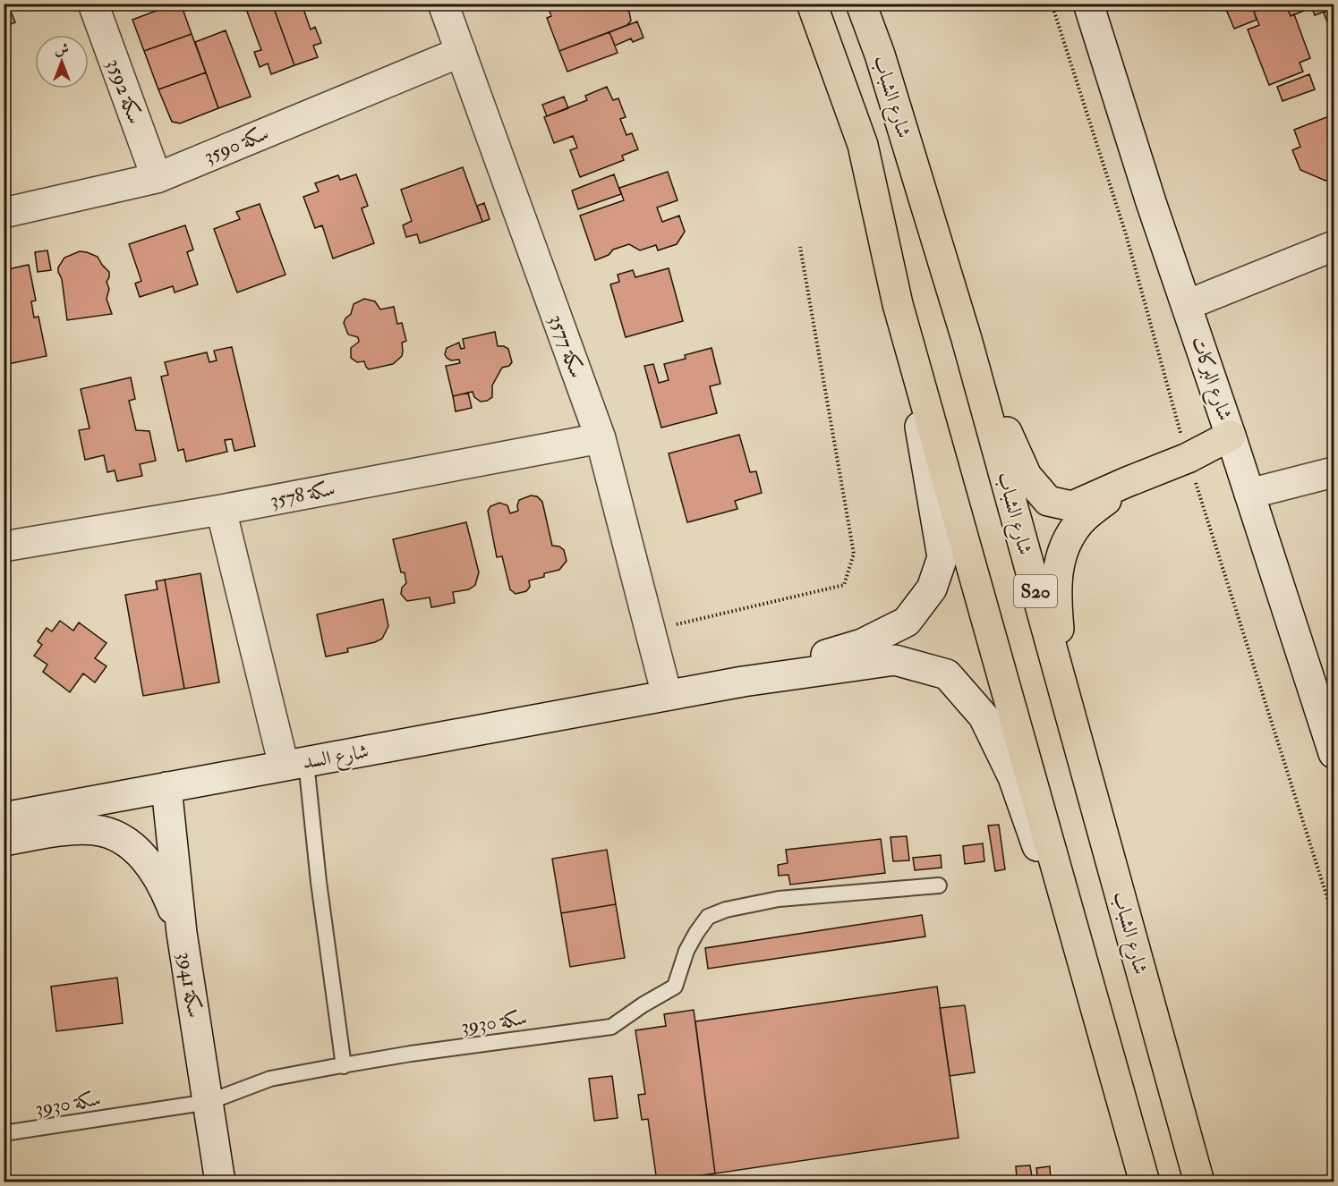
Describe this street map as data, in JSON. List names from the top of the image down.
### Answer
{
  "streets": {
    "main road": ["شارع الشباب", "S20"],
    "street": [
      "سكة 3592",
      "سكة 3590",
      "سكة 3577",
      "شارع البركات",
      "سكة 3578",
      "شارع السد",
      "سكة 3941"
    ],
    "lane": ["سكة 3930"]
  },
  "crossings": [
    ["سكة 3592", "سكة 3590"],
    ["سكة 3590", "سكة 3577"],
    ["سكة 3577", "سكة 3578"],
    ["سكة 3577", "شارع السد"],
    ["شارع السد", "سكة 3941"],
    ["سكة 3941", "سكة 3930"]
  ],
  "north": "top"
}
